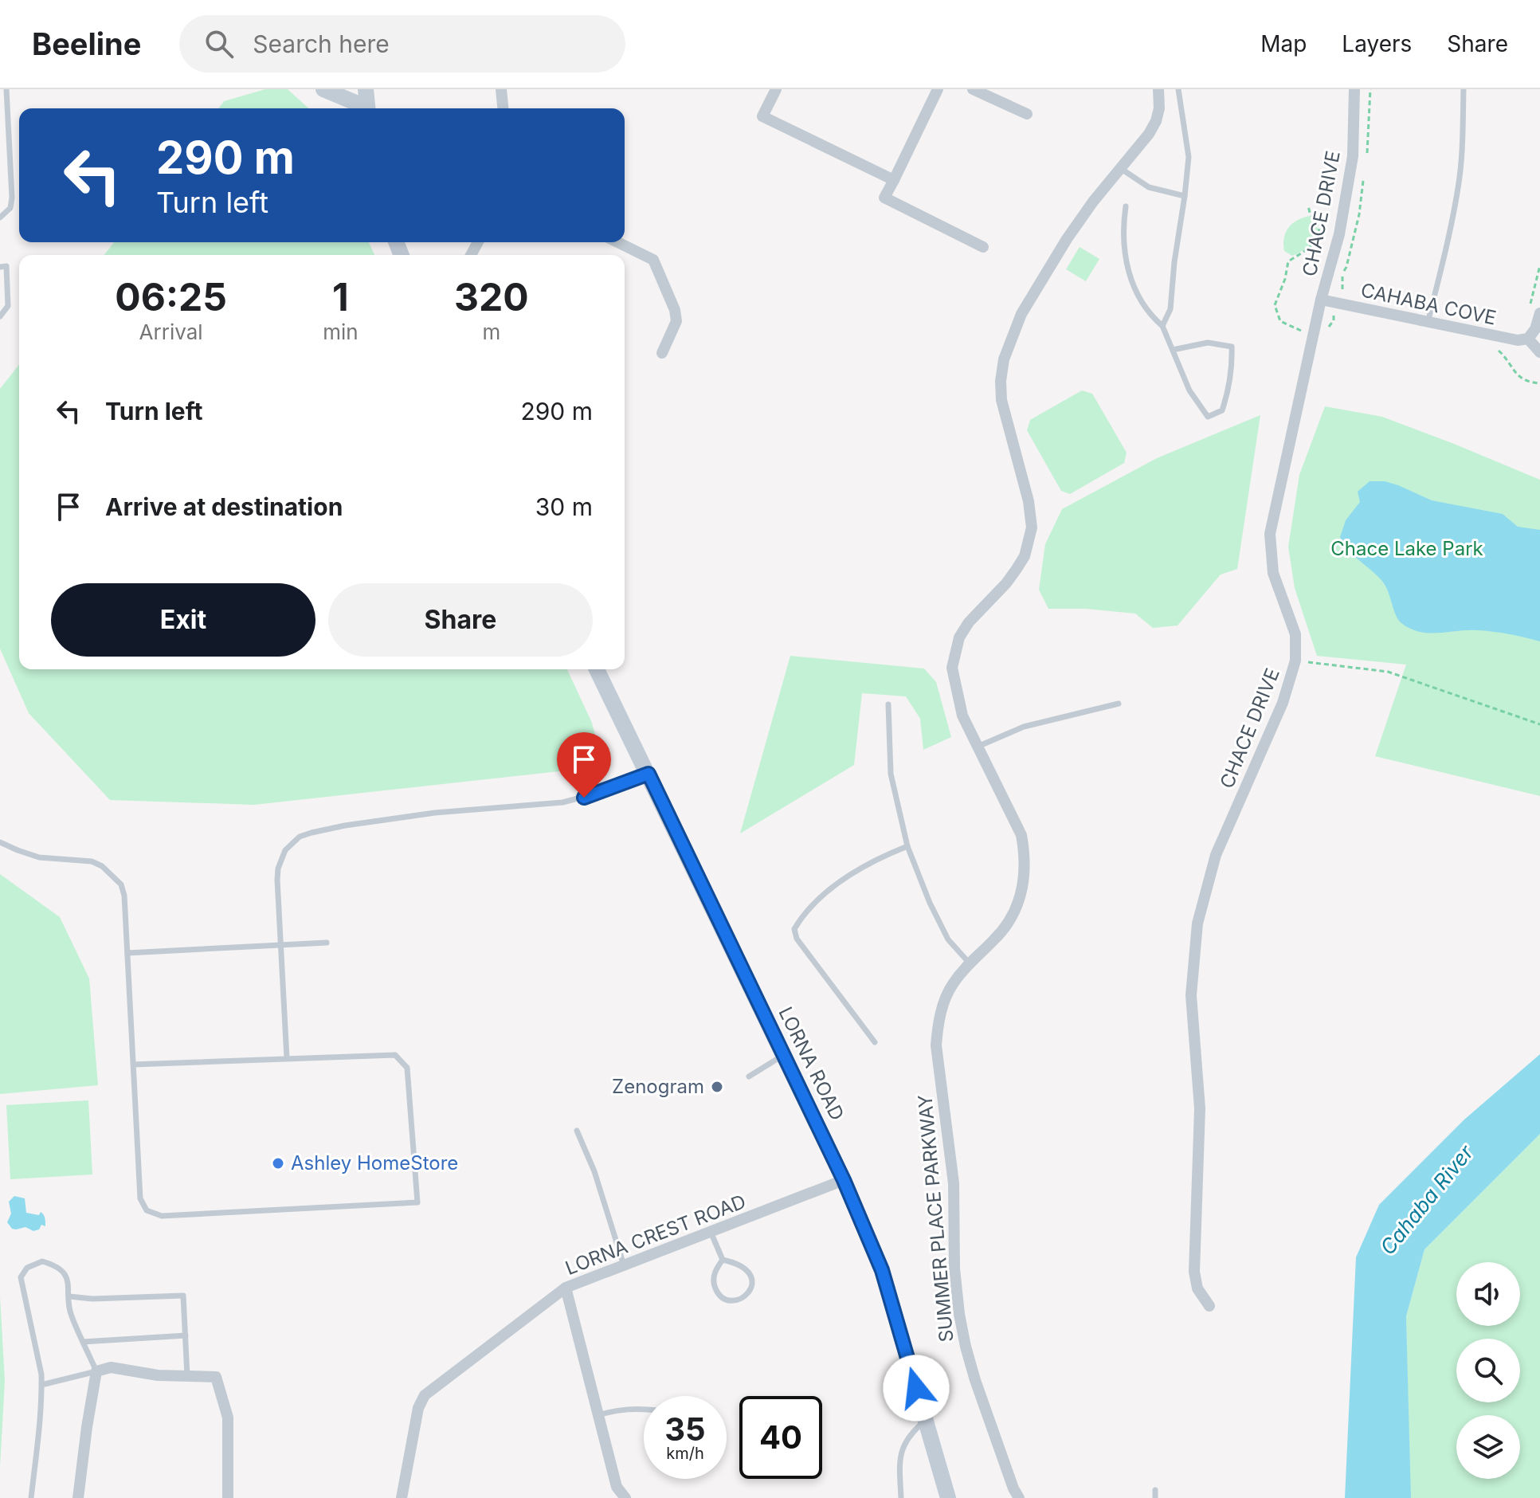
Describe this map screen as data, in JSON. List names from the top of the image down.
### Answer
{
  "streets": {
    "street": [
      "CHACE DRIVE",
      "CAHABA COVE",
      "LORNA ROAD",
      "SUMMER PLACE PARKWAY",
      "LORNA CREST ROAD"
    ]
  },
  "crossings": [
    ["CHACE DRIVE", "CAHABA COVE"],
    ["LORNA ROAD", "LORNA CREST ROAD"]
  ],
  "water": ["Cahaba River"],
  "parks": ["Chace Lake Park"],
  "places": ["Zenogram", "Ashley HomeStore"],
  "page": {
    "header": "Beeline",
    "search": "Search here",
    "nav": ["Map", "Layers", "Share"],
    "turn": ["290 m", "Turn left"],
    "eta": [
      "06:25",
      "Arrival",
      "1",
      "min",
      "320",
      "m"
    ],
    "list": [
      {
        "name": "Turn left",
        "value": "290 m"
      },
      {
        "name": "Arrive at destination",
        "value": "30 m"
      }
    ],
    "buttons": ["Exit", "Share"],
    "speed": "35 km/h",
    "limit": "40"
  }
}
